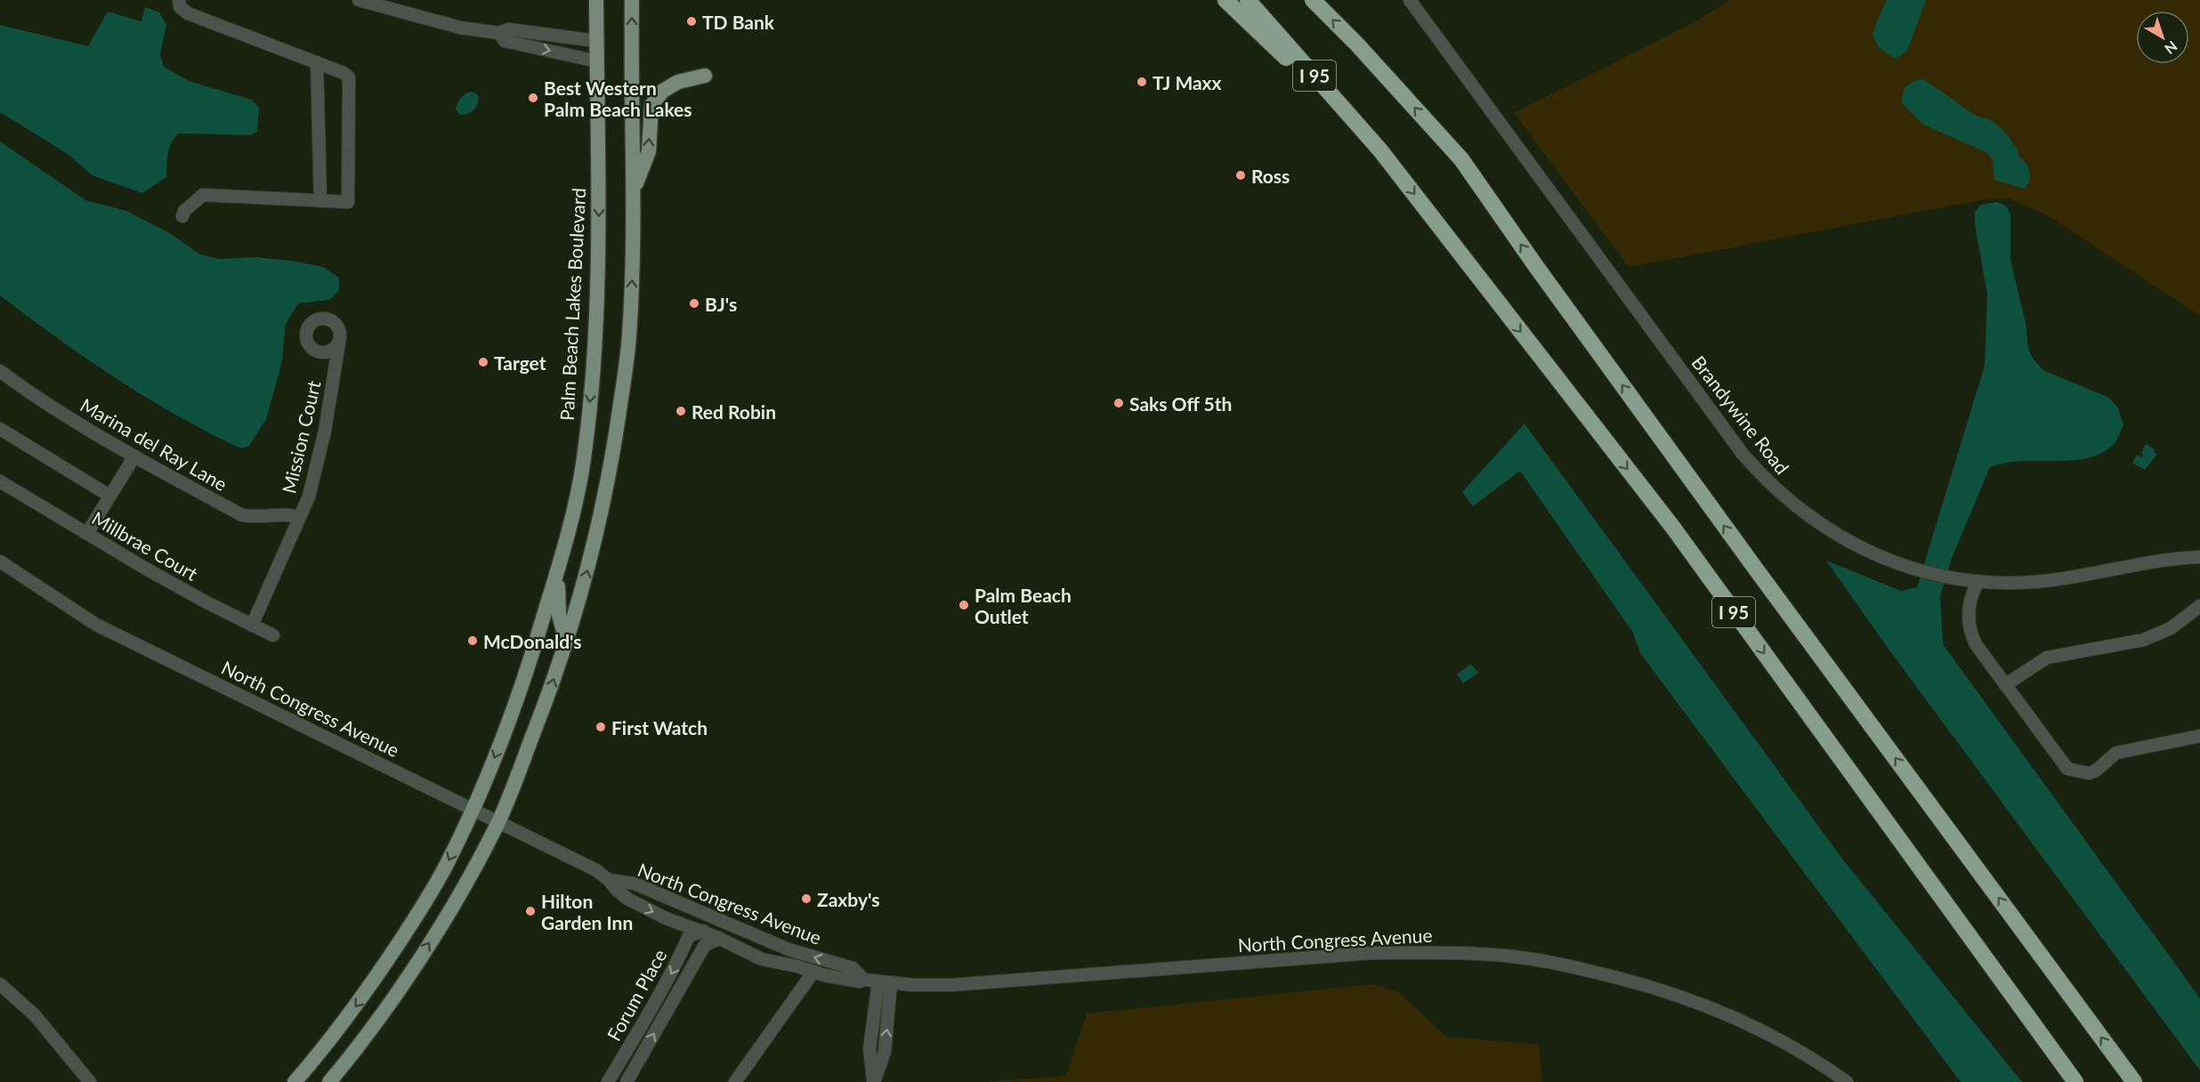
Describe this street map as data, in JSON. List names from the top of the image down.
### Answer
{
  "streets": {
    "highway": ["I 95"],
    "main road": ["Palm Beach Lakes Boulevard"],
    "street": [
      "Brandywine Road",
      "Mission Court",
      "Marina del Ray Lane",
      "Millbrae Court",
      "North Congress Avenue",
      "Forum Place"
    ]
  },
  "crossings": [
    ["Palm Beach Lakes Boulevard", "North Congress Avenue"],
    ["Mission Court", "Marina del Ray Lane"],
    ["Mission Court", "Millbrae Court"],
    ["North Congress Avenue", "Forum Place"]
  ],
  "places": [
    "TD Bank",
    "TJ Maxx",
    "Best Western Palm Beach Lakes",
    "Ross",
    "BJ's",
    "Target",
    "Saks Off 5th",
    "Red Robin",
    "Palm Beach Outlet",
    "McDonald's",
    "First Watch",
    "Zaxby's",
    "Hilton Garden Inn"
  ],
  "north": "bottom right"
}
